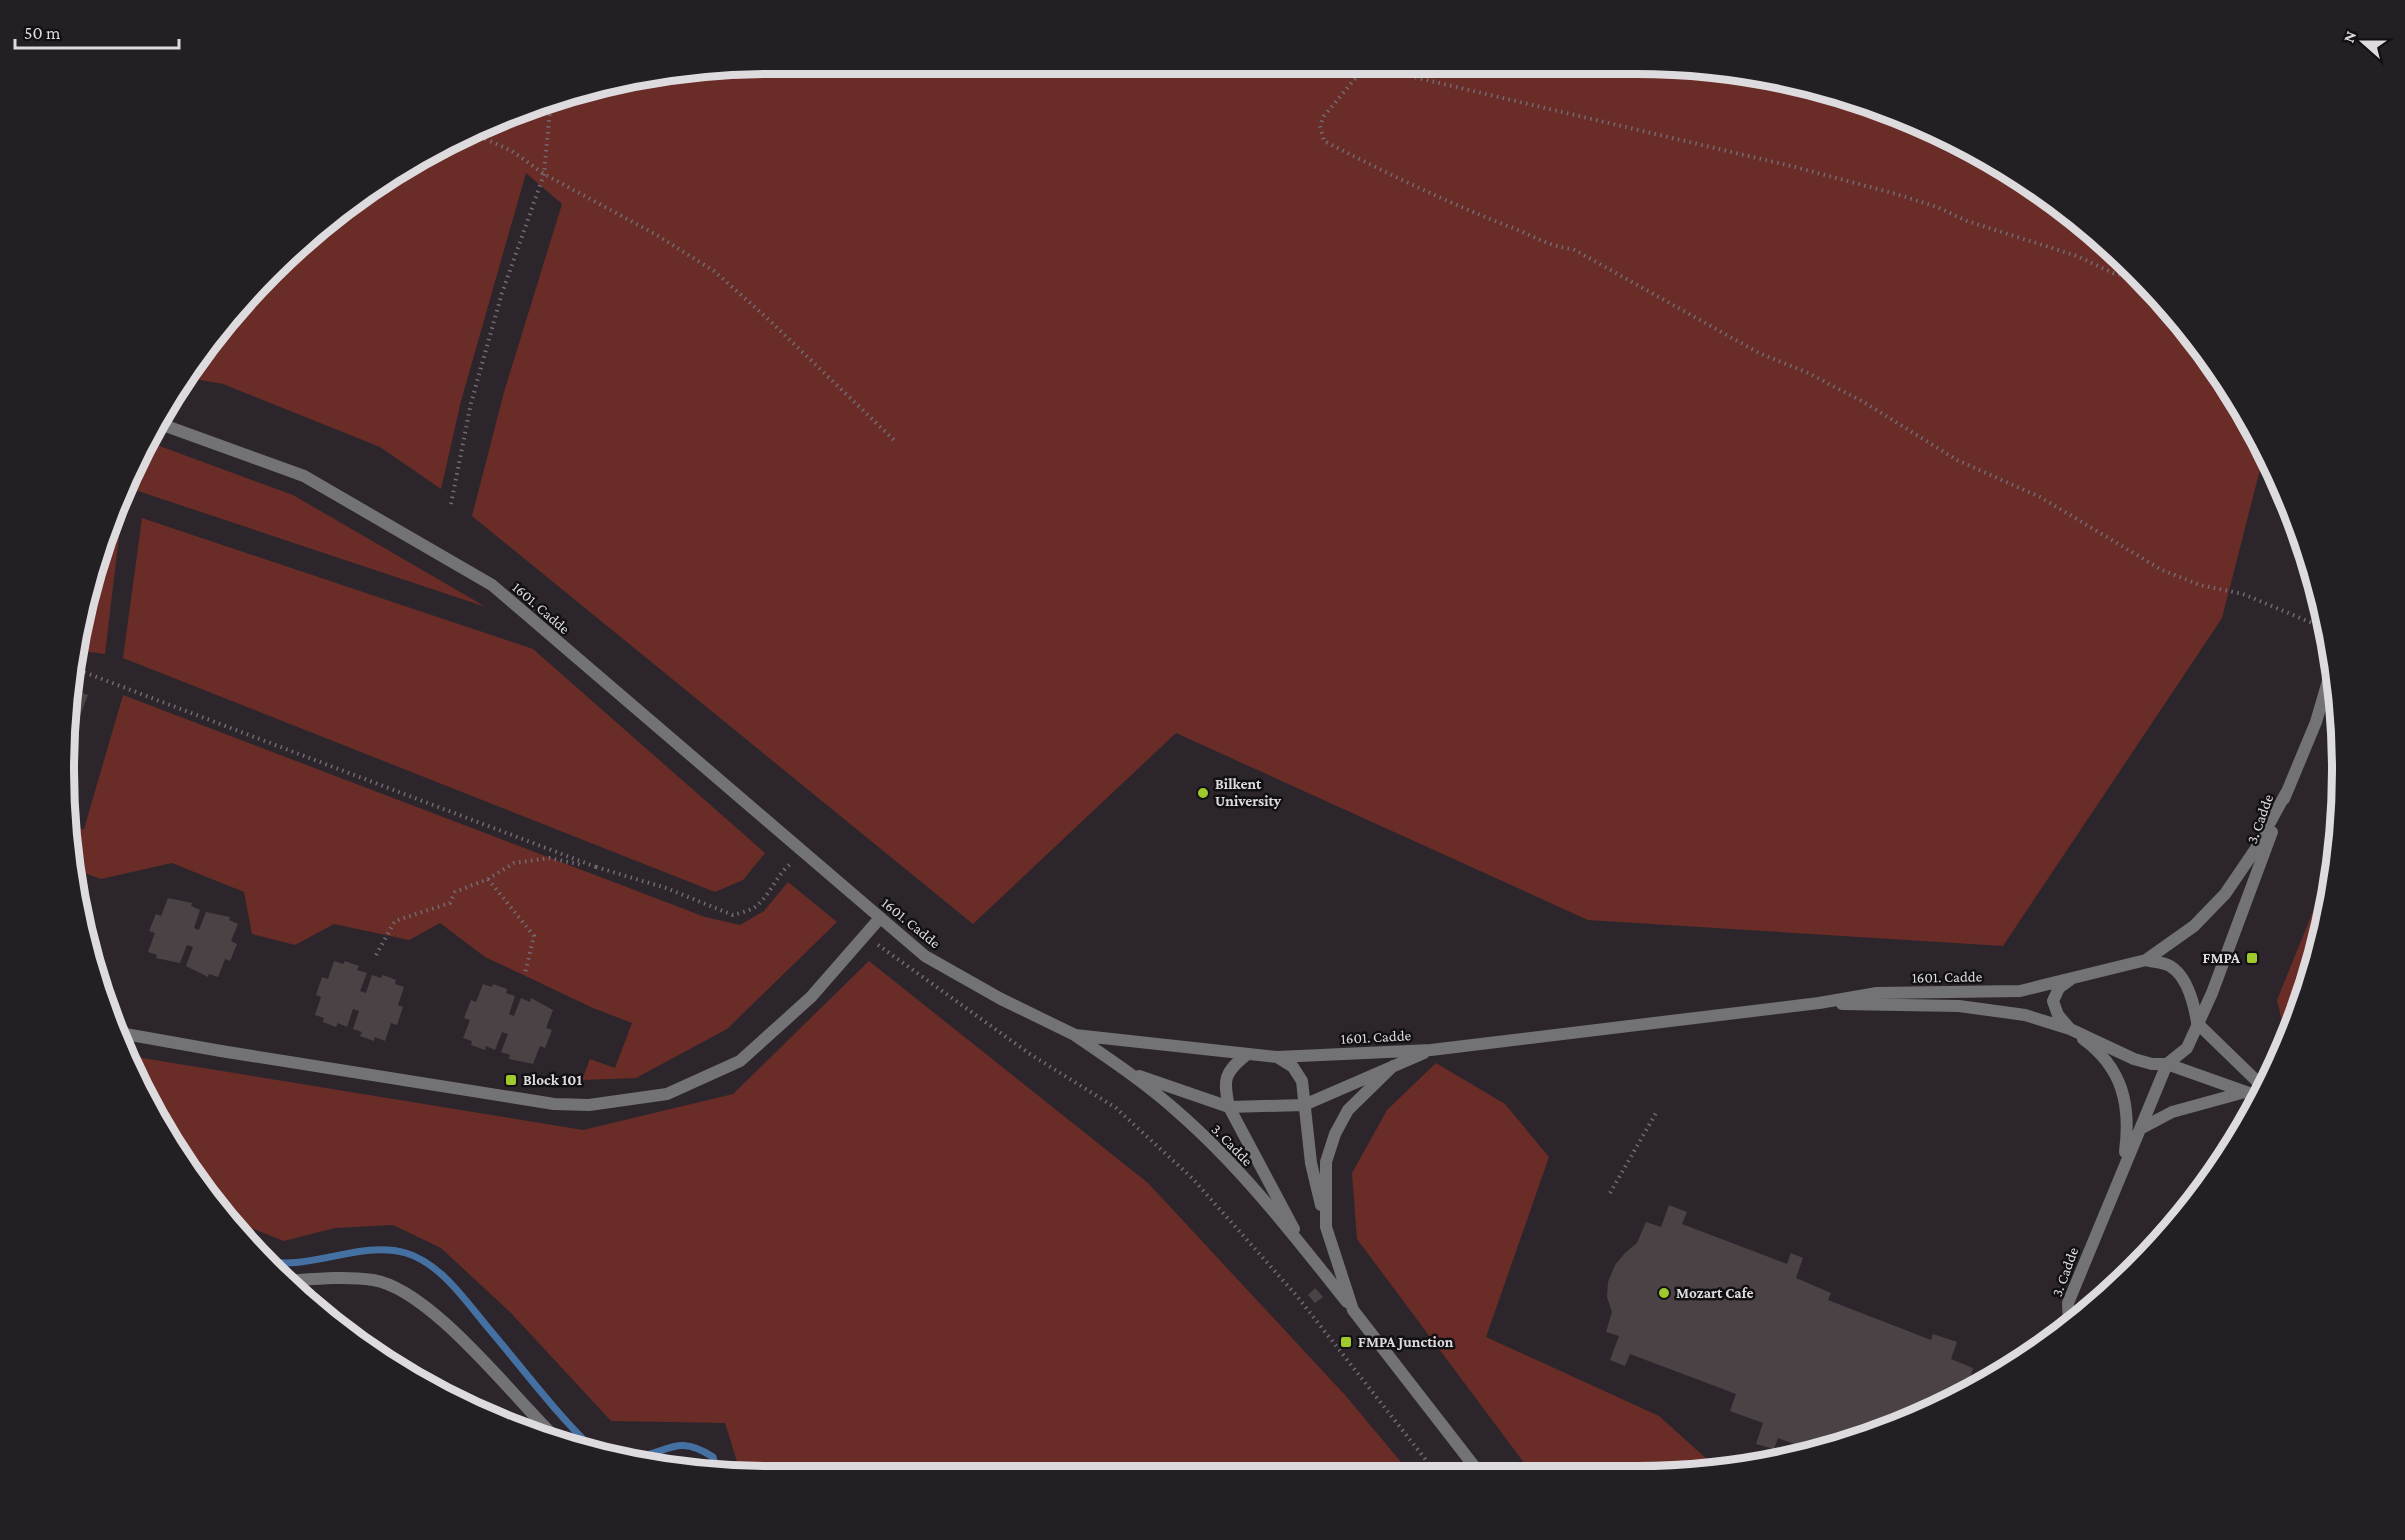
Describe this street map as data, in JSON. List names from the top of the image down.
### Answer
{
  "streets": {
    "street": ["1601. Cadde", "3. Cadde"]
  },
  "crossings": [
    ["1601. Cadde", "3. Cadde"]
  ],
  "places": {
    "other": ["Bilkent University", "Mozart Cafe"],
    "transit": ["FMPA", "Block 101", "FMPA Junction"]
  },
  "scale_bar": "50 m",
  "north": "left"
}
